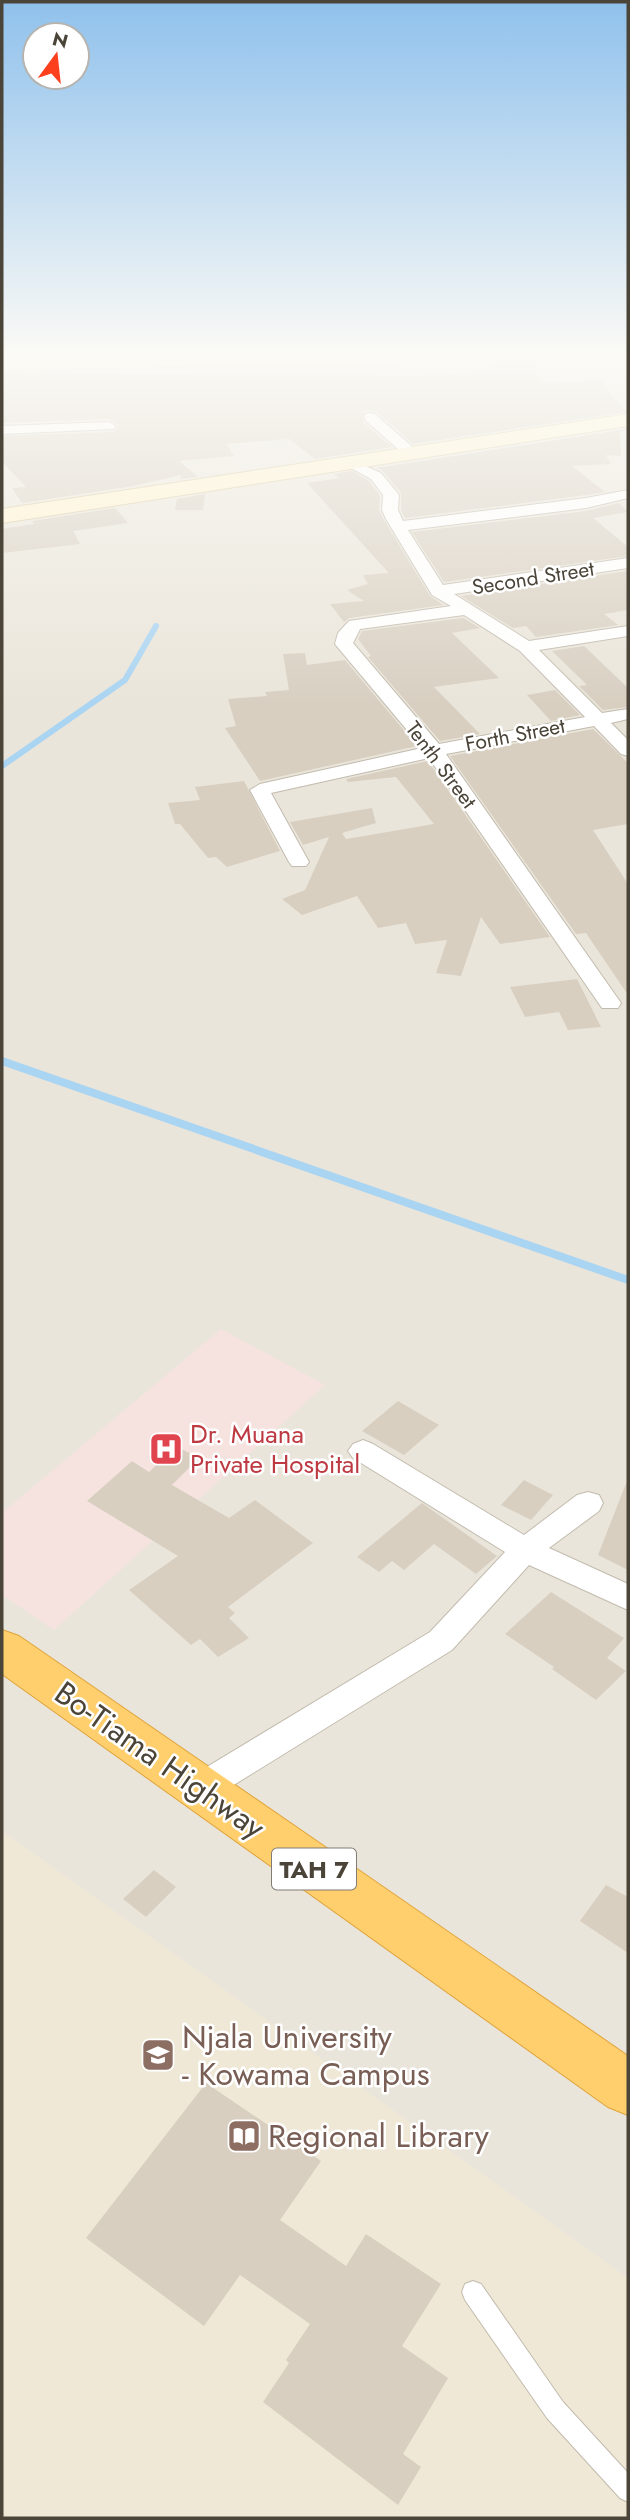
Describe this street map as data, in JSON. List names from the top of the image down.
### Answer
{
  "streets": {
    "highway": ["Bo-Tiama Highway", "TAH 7"],
    "street": ["Second Street", "Forth Street", "Tenth Street"]
  },
  "crossings": [
    ["Forth Street", "Tenth Street"]
  ],
  "places": {
    "hospital": ["Dr. Muana Private Hospital"],
    "school or university": ["Njala University - Kowama Campus"],
    "library": ["Regional Library"]
  },
  "north": "top"
}
